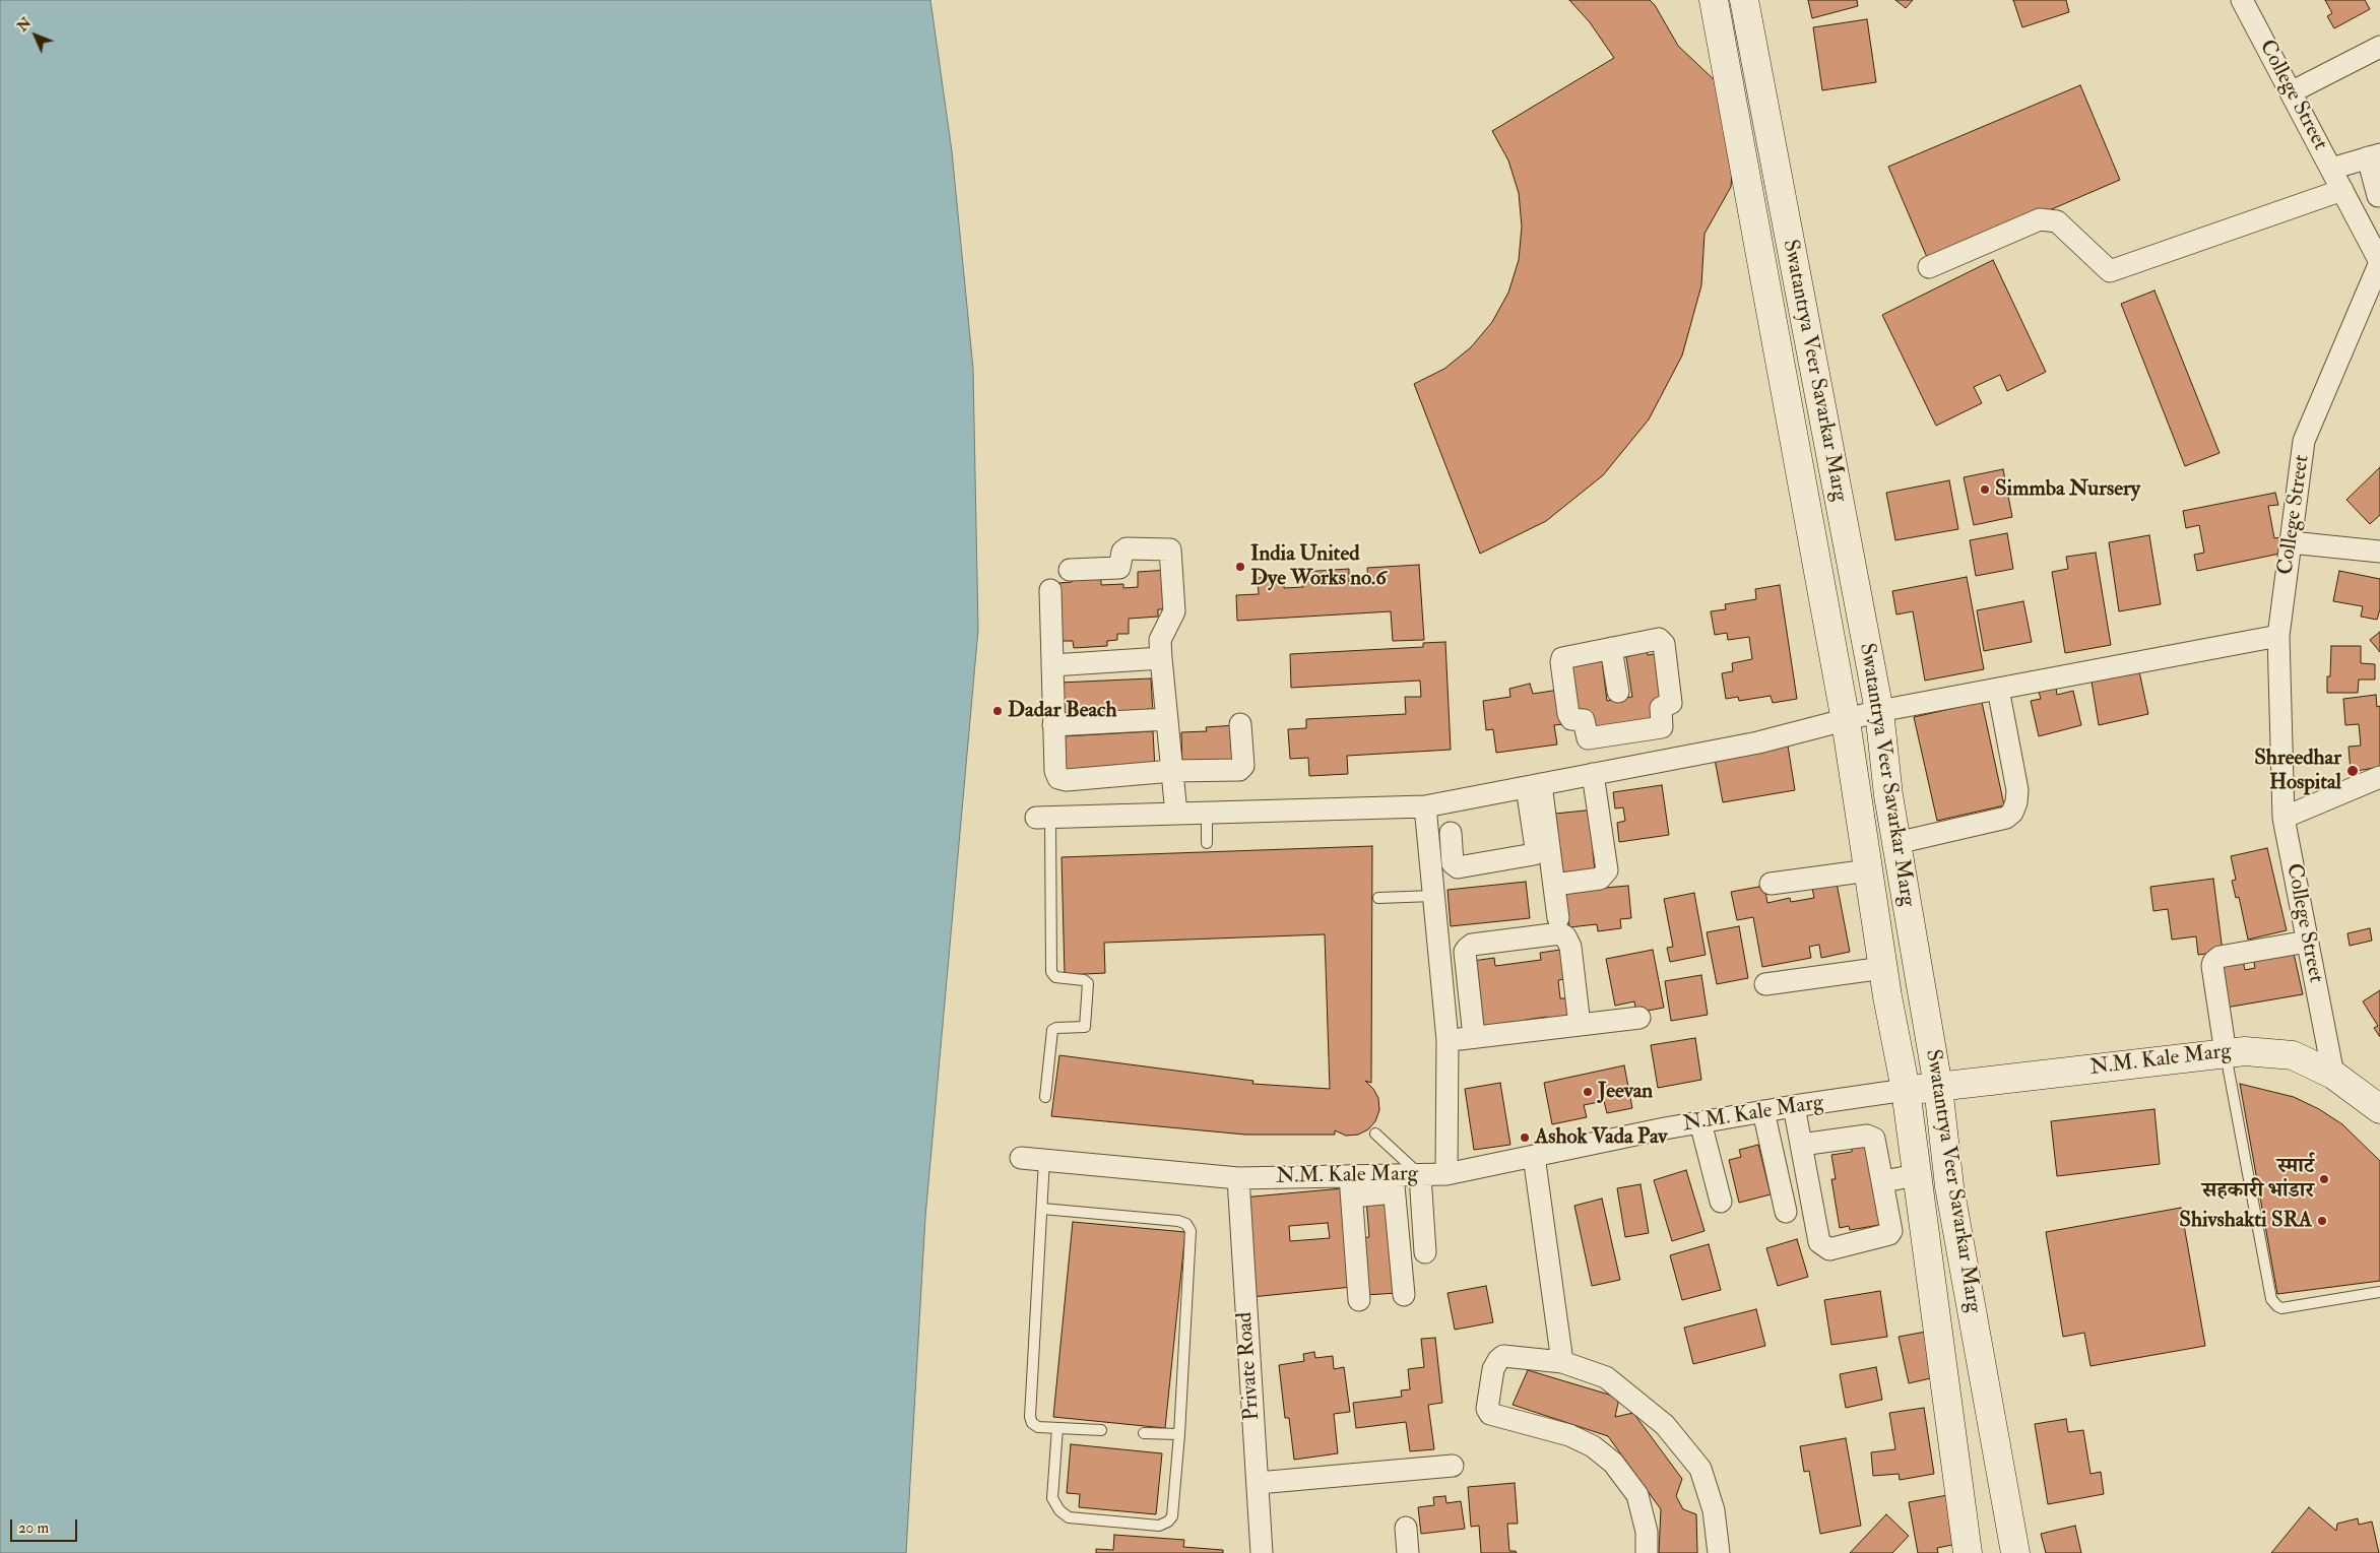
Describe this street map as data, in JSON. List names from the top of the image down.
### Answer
{
  "streets": {
    "main road": ["Swatantrya Veer Savarkar Marg", "N.M. Kale Marg"],
    "street": ["College Street", "Private Road"]
  },
  "crossings": [
    ["College Street", "N.M. Kale Marg"],
    ["Swatantrya Veer Savarkar Marg", "N.M. Kale Marg"],
    ["N.M. Kale Marg", "Private Road"]
  ],
  "places": [
    "Simmba Nursery",
    "India United Dye Works no.6",
    "Dadar Beach",
    "Shreedhar Hospital",
    "Jeevan",
    "Ashok Vada Pav",
    "स्मार्ट सहकारी भांडार",
    "Shivshakti SRA"
  ],
  "scale_bar": "20 m",
  "north": "top left"
}
